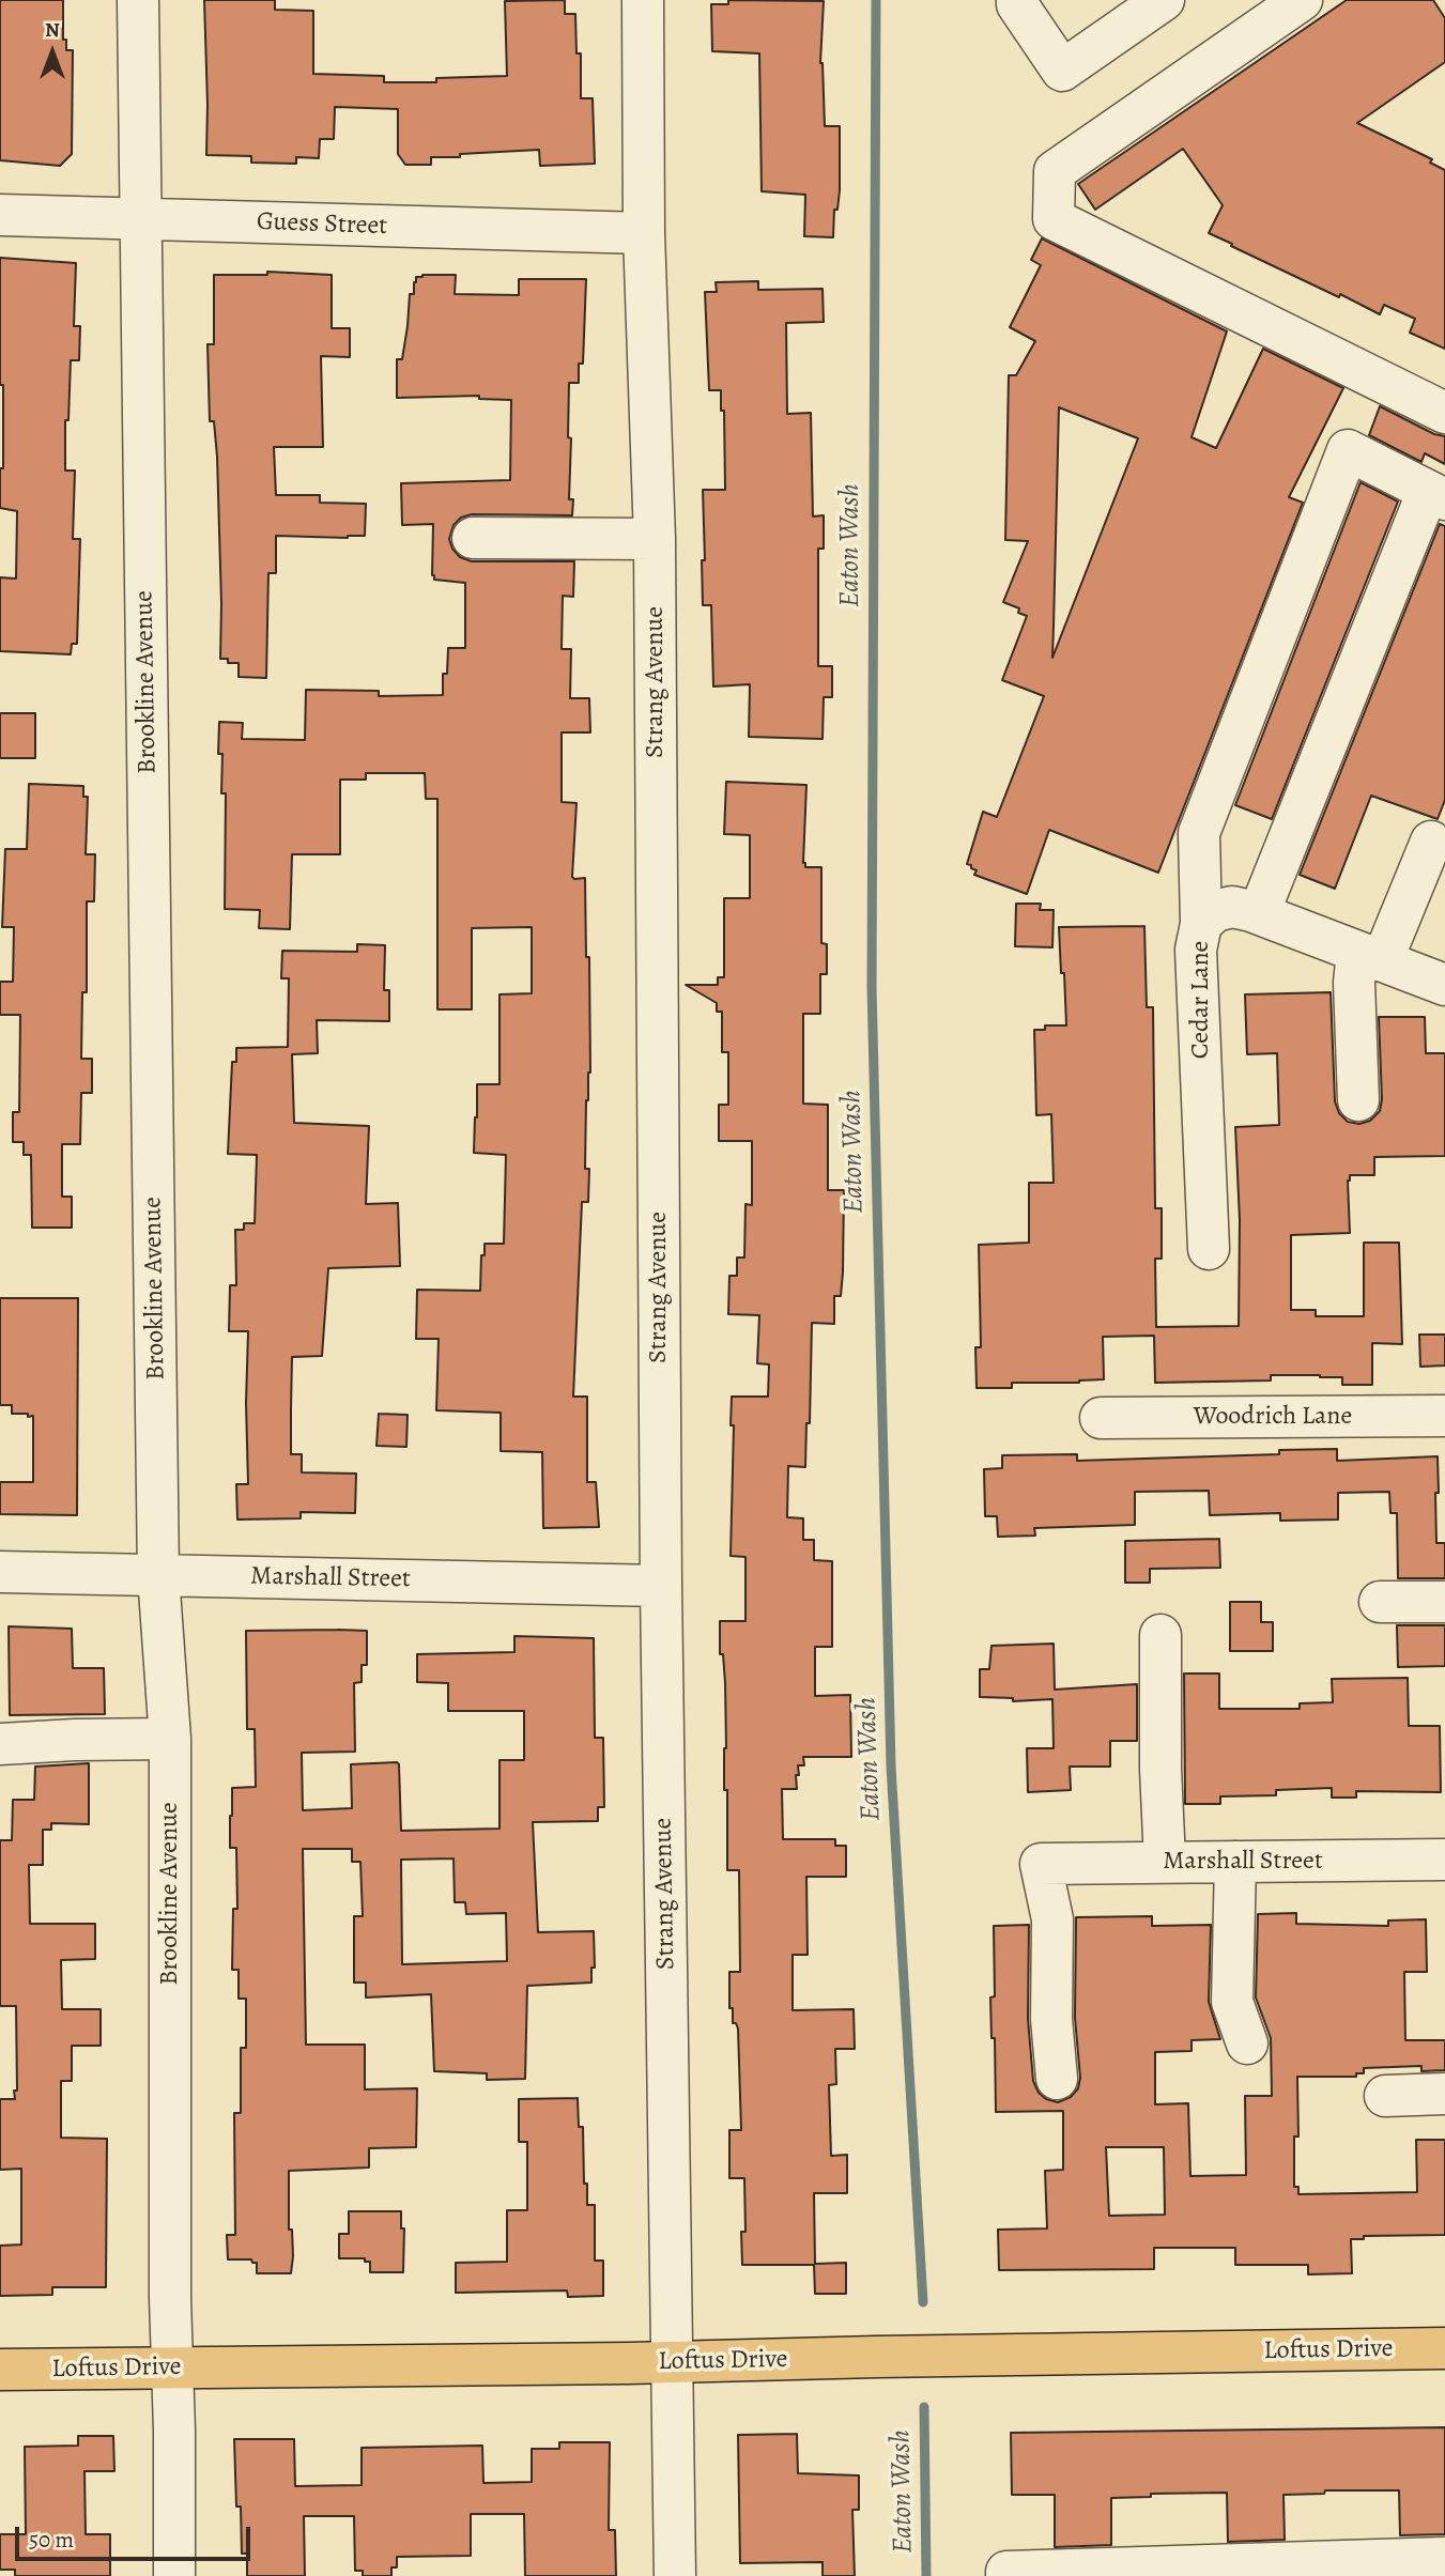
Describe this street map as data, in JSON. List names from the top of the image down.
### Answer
{
  "streets": {
    "main road": ["Loftus Drive"],
    "street": [
      "Guess Street",
      "Brookline Avenue",
      "Strang Avenue",
      "Cedar Lane",
      "Woodrich Lane",
      "Marshall Street"
    ]
  },
  "crossings": [
    ["Guess Street", "Brookline Avenue"],
    ["Guess Street", "Strang Avenue"],
    ["Brookline Avenue", "Marshall Street"],
    ["Brookline Avenue", "Loftus Drive"],
    ["Strang Avenue", "Marshall Street"],
    ["Strang Avenue", "Loftus Drive"]
  ],
  "water": ["Eaton Wash"],
  "scale_bar": "50 m",
  "north": "top"
}
